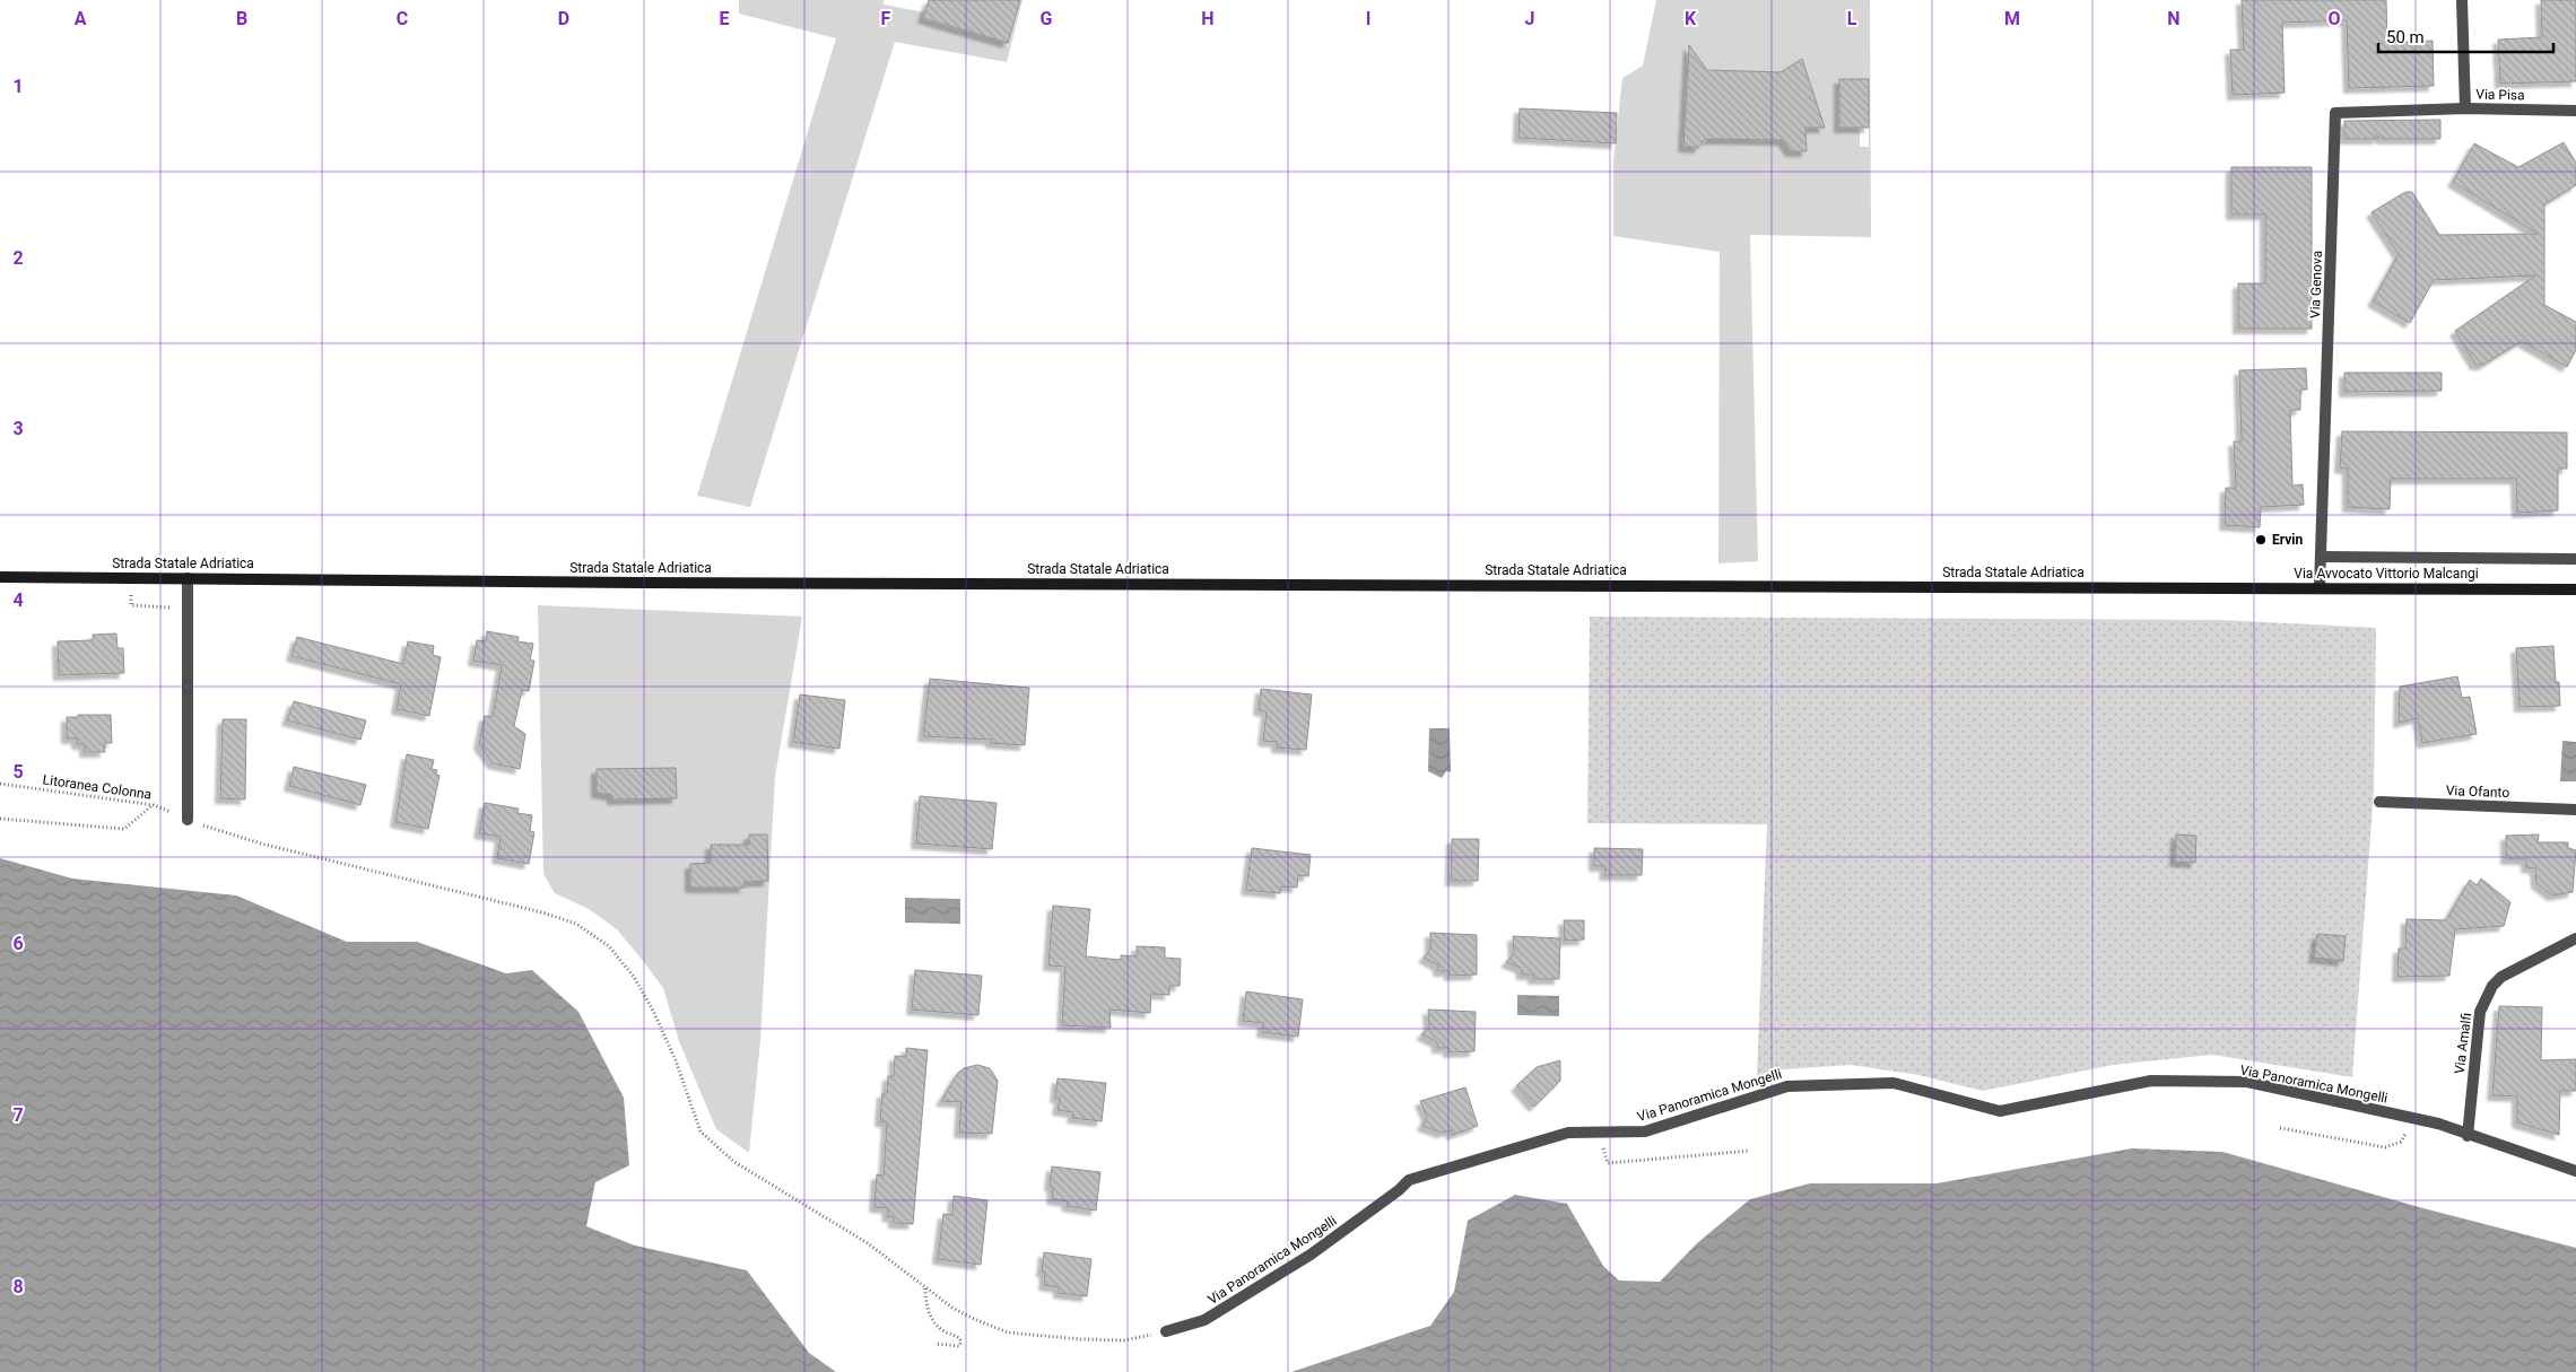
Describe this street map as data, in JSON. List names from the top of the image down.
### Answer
{
  "streets": {
    "main road": ["Strada Statale Adriatica", "Via Avvocato Vittorio Malcangi"],
    "street": [
      "Via Pisa",
      "Via Genova",
      "Via Ofanto",
      "Via Amalfi",
      "Via Panoramica Mongelli"
    ],
    "path": ["Litoranea Colonna"]
  },
  "crossings": [
    ["Via Pisa", "Via Genova"],
    ["Via Genova", "Via Avvocato Vittorio Malcangi"],
    ["Strada Statale Adriatica", "Via Avvocato Vittorio Malcangi"],
    ["Litoranea Colonna", "Via Panoramica Mongelli"],
    ["Via Amalfi", "Via Panoramica Mongelli"]
  ],
  "places": ["Ervin"],
  "scale_bar": "50 m",
  "grid": {
    "columns": [
      "A",
      "B",
      "C",
      "D",
      "E",
      "F",
      "G",
      "H",
      "I",
      "J",
      "K",
      "L",
      "M",
      "N",
      "O"
    ],
    "rows": [
      "1",
      "2",
      "3",
      "4",
      "5",
      "6",
      "7",
      "8"
    ]
  }
}
